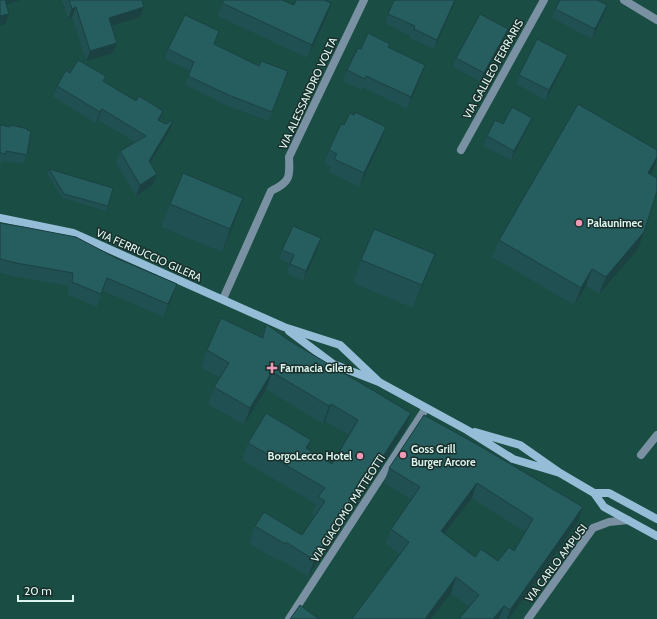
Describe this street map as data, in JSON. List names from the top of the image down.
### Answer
{
  "streets": {
    "main road": ["VIA FERRUCCIO GILERA"],
    "street": [
      "VIA GALILEO FERRARIS",
      "VIA ALESSANDRO VOLTA",
      "VIA GIACOMO MATTEOTTI",
      "VIA CARLO AMPUSI"
    ]
  },
  "crossings": [
    ["VIA ALESSANDRO VOLTA", "VIA FERRUCCIO GILERA"],
    ["VIA FERRUCCIO GILERA", "VIA GIACOMO MATTEOTTI"],
    ["VIA FERRUCCIO GILERA", "VIA CARLO AMPUSI"]
  ],
  "places": {
    "other": ["Palaunimec", "Goss Grill Burger Arcore", "BorgoLecco Hotel"],
    "health": ["Farmacia Gilera"]
  },
  "scale_bar": "20 m"
}
